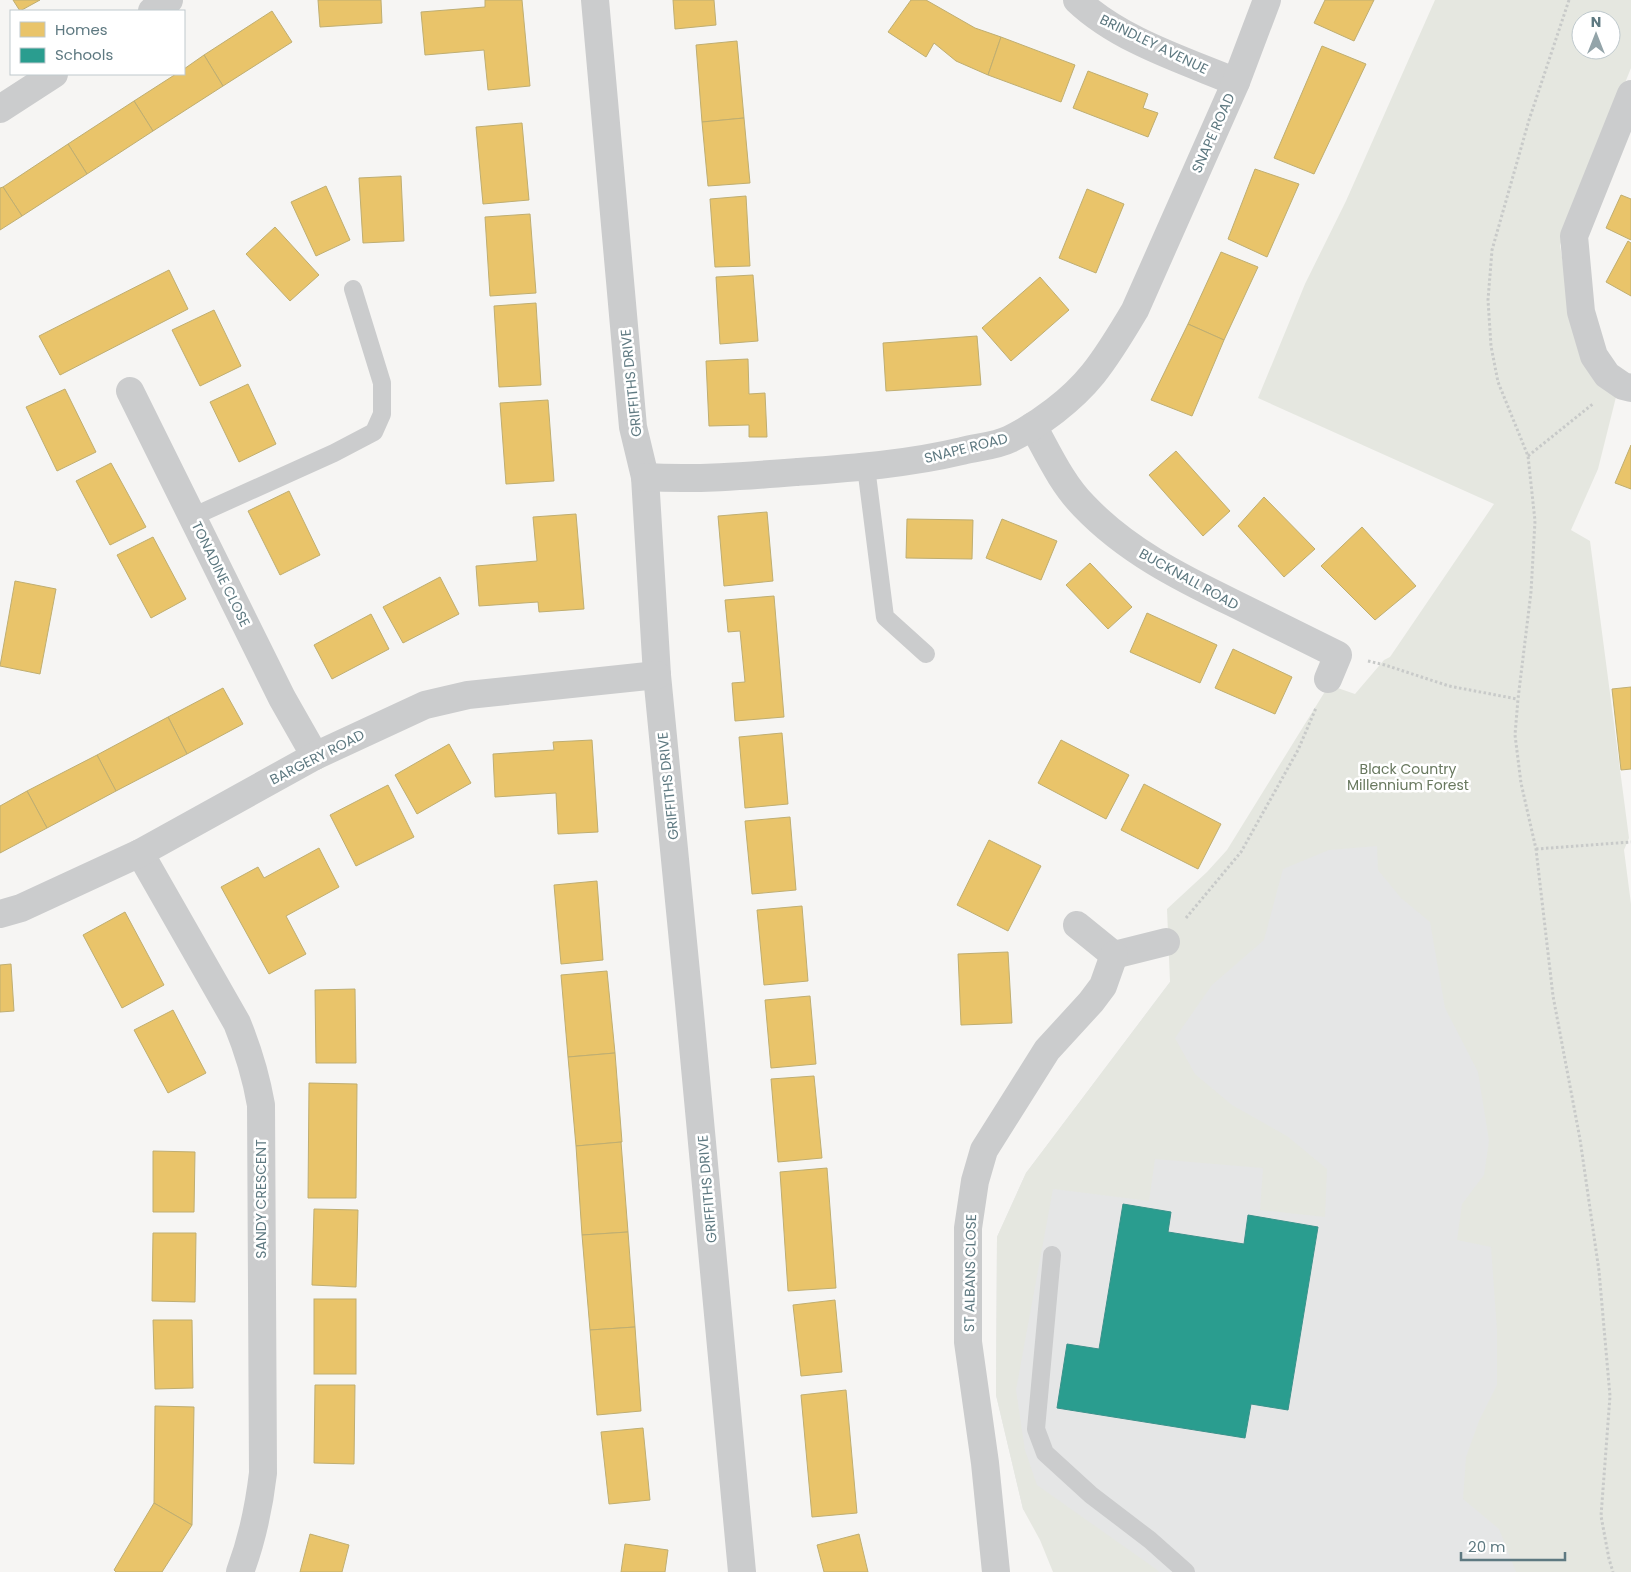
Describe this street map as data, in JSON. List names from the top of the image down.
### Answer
{
  "streets": {
    "street": [
      "BRINDLEY AVENUE",
      "SNAPE ROAD",
      "GRIFFITHS DRIVE",
      "TONADINE CLOSE",
      "BUCKNALL ROAD",
      "BARGERY ROAD",
      "SANDY CRESCENT",
      "ST ALBANS CLOSE"
    ]
  },
  "crossings": [
    ["BRINDLEY AVENUE", "SNAPE ROAD"],
    ["SNAPE ROAD", "GRIFFITHS DRIVE"],
    ["SNAPE ROAD", "BUCKNALL ROAD"],
    ["GRIFFITHS DRIVE", "BARGERY ROAD"],
    ["TONADINE CLOSE", "BARGERY ROAD"],
    ["BARGERY ROAD", "SANDY CRESCENT"]
  ],
  "parks": ["Black Country Millennium Forest"],
  "legend": ["Homes", "Schools"],
  "scale_bar": "20 m",
  "north": "top"
}
